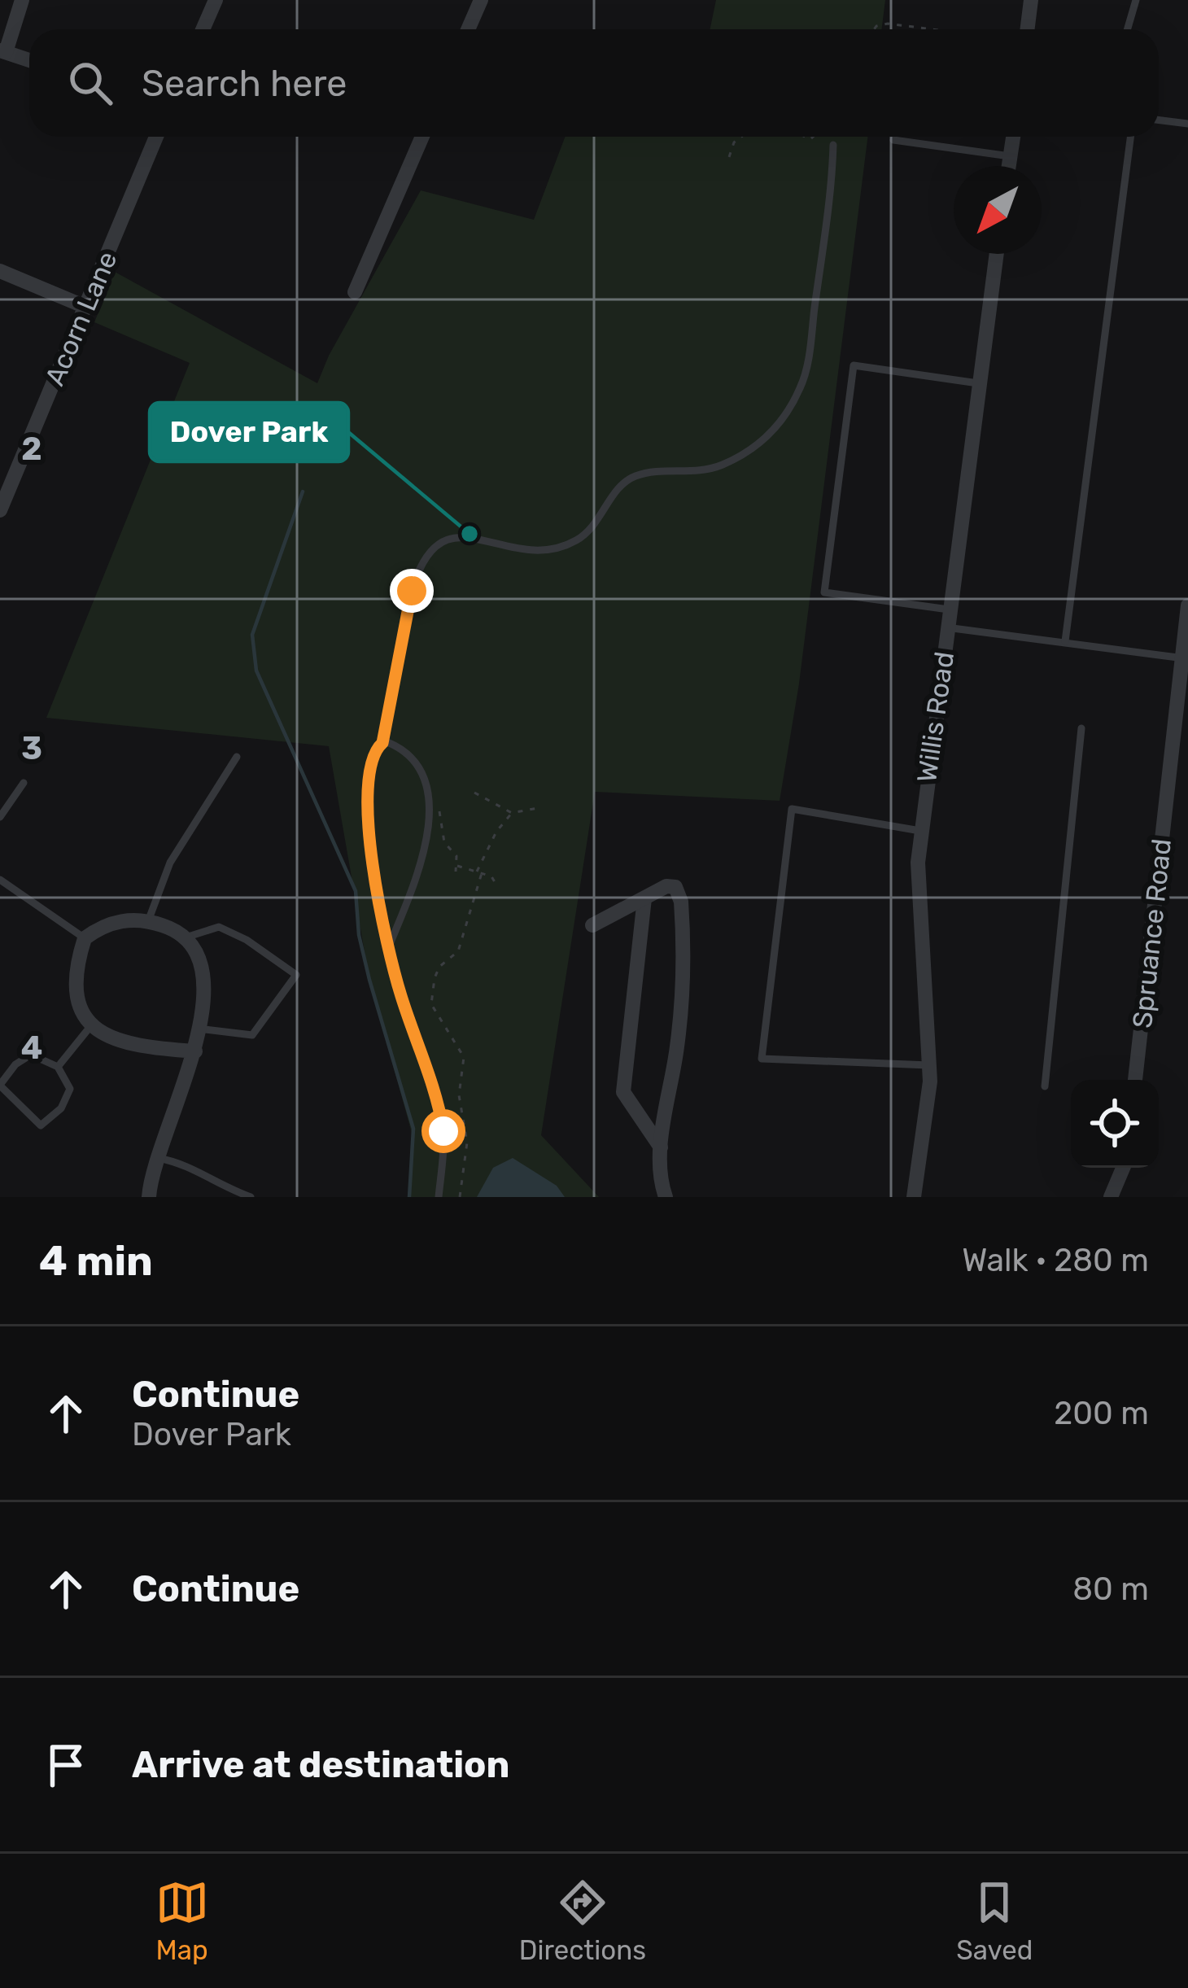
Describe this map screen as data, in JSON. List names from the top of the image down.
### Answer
{
  "streets": {
    "street": ["Acorn Lane", "Willis Road", "Spruance Road"]
  },
  "places": ["Dover Park"],
  "north": "bottom left",
  "page": {
    "search": "Search here",
    "heading": ["4 min", "Walk · 280 m"],
    "list": [
      ["Continue", "Dover Park", "200 m"],
      ["Continue", "80 m"],
      "Arrive at destination"
    ],
    "nav": ["Map", "Directions", "Saved"]
  },
  "grid": {
    "rows": ["2", "3", "4"]
  }
}
